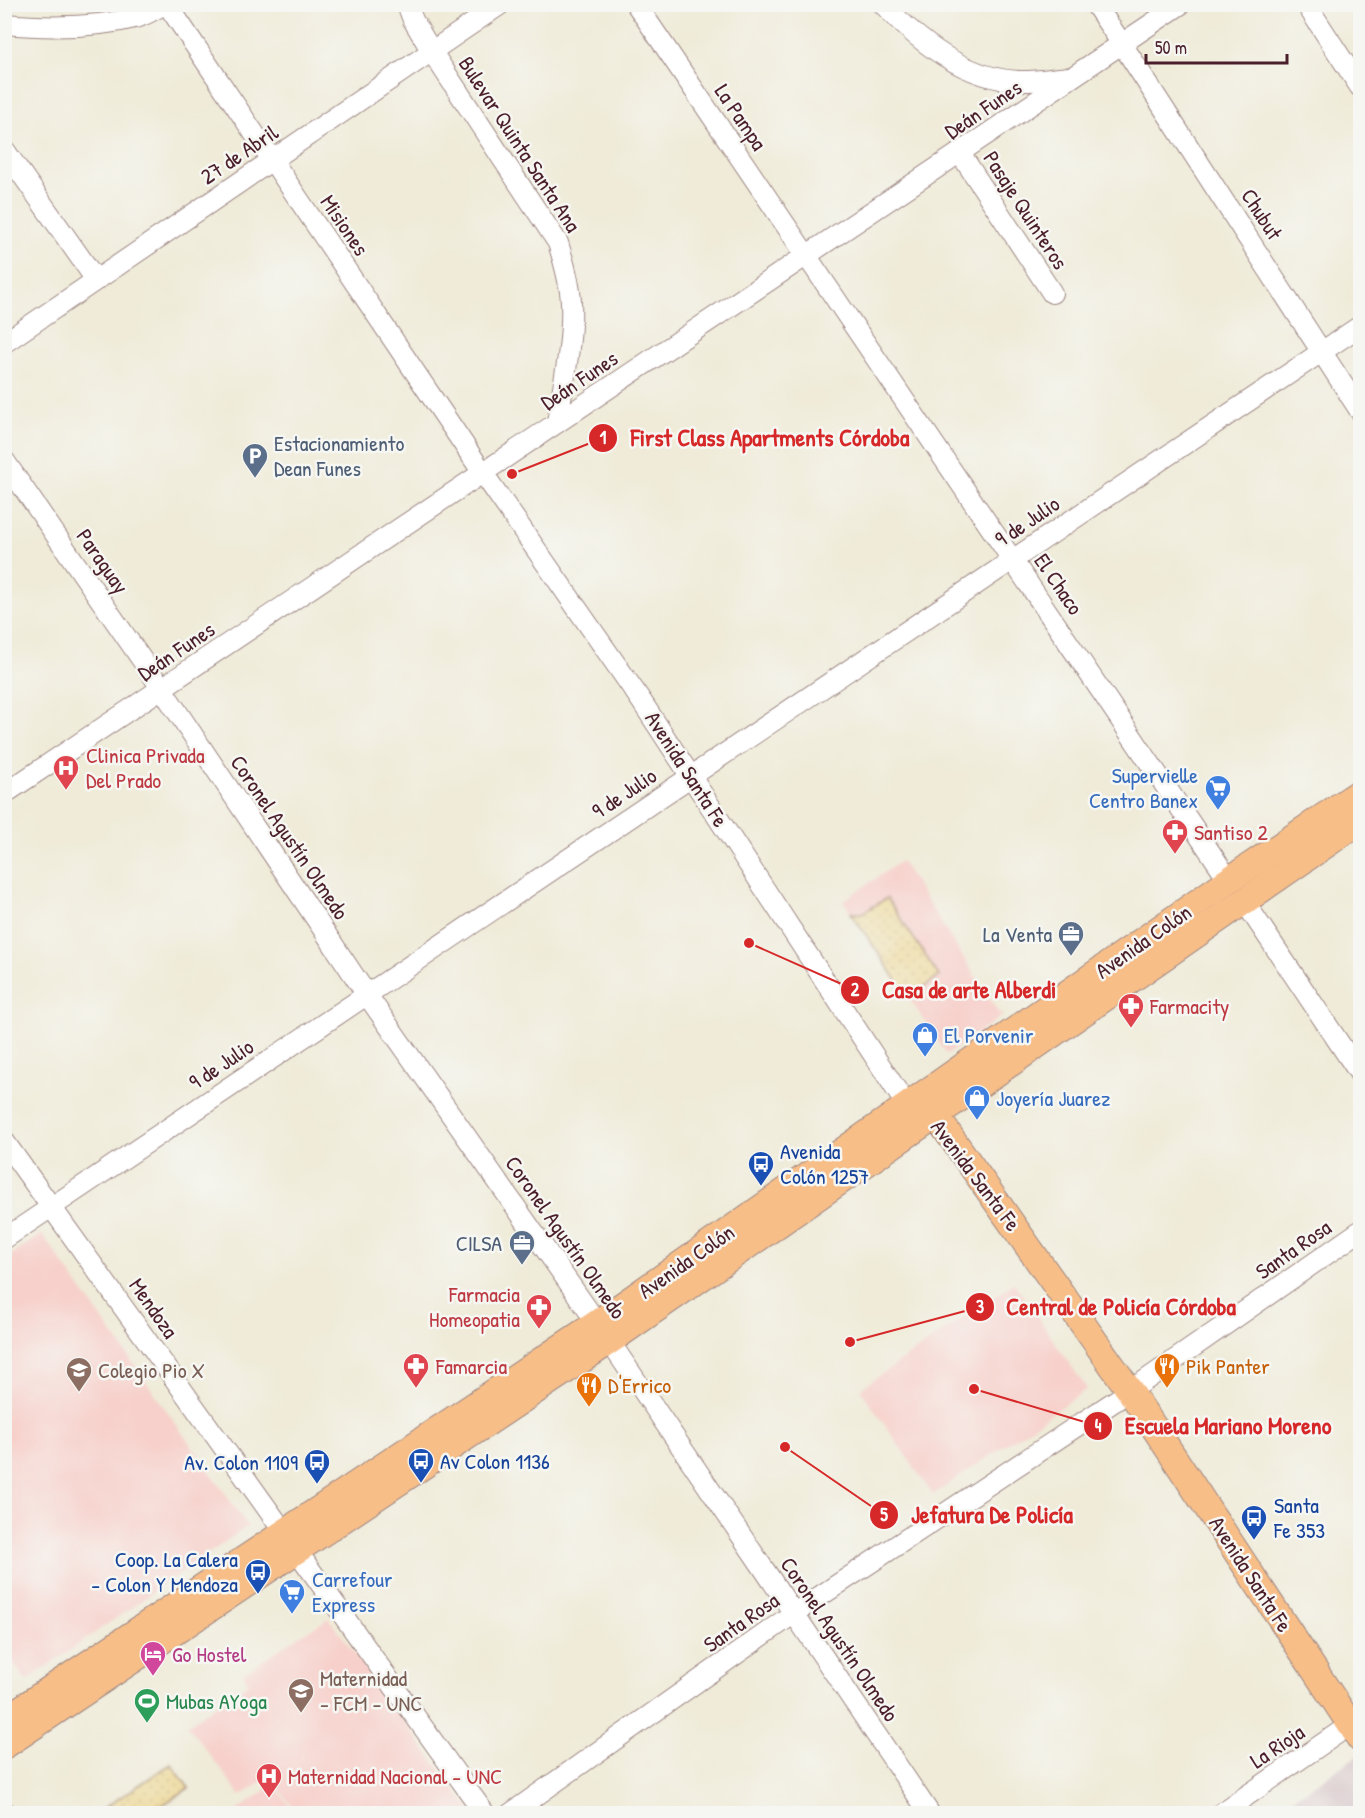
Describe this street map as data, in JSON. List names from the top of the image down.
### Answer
{
  "streets": {
    "main road": ["Avenida Santa Fe", "Avenida Colón"],
    "street": [
      "Deán Funes",
      "La Pampa",
      "Bulevar Quinta Santa Ana",
      "27 de Abril",
      "Pasaje Quinteros",
      "Chubut",
      "Misiones",
      "9 de Julio",
      "Paraguay",
      "El Chaco",
      "Coronel Agustín Olmedo",
      "Santa Rosa",
      "Mendoza",
      "La Rioja"
    ]
  },
  "crossings": [
    ["Deán Funes", "La Pampa"],
    ["Deán Funes", "Bulevar Quinta Santa Ana"],
    ["Deán Funes", "Pasaje Quinteros"],
    ["Deán Funes", "Chubut"],
    ["Deán Funes", "Misiones"],
    ["Deán Funes", "Paraguay"],
    ["Deán Funes", "El Chaco"],
    ["Deán Funes", "Avenida Santa Fe"],
    ["Deán Funes", "Coronel Agustín Olmedo"],
    ["La Pampa", "El Chaco"],
    ["Bulevar Quinta Santa Ana", "27 de Abril"],
    ["27 de Abril", "Misiones"],
    ["Chubut", "9 de Julio"],
    ["Misiones", "Avenida Santa Fe"],
    ["9 de Julio", "El Chaco"],
    ["9 de Julio", "Avenida Santa Fe"],
    ["9 de Julio", "Coronel Agustín Olmedo"],
    ["9 de Julio", "Mendoza"],
    ["Paraguay", "Coronel Agustín Olmedo"],
    ["El Chaco", "Avenida Colón"],
    ["Avenida Santa Fe", "Avenida Colón"],
    ["Avenida Santa Fe", "Santa Rosa"],
    ["Avenida Santa Fe", "La Rioja"],
    ["Coronel Agustín Olmedo", "Avenida Colón"],
    ["Coronel Agustín Olmedo", "Santa Rosa"],
    ["Avenida Colón", "Mendoza"]
  ],
  "places": {
    "other": [
      "First Class Apartments Córdoba",
      "Casa de arte Alberdi",
      "Central de Policía Córdoba",
      "Escuela Mariano Moreno",
      "Jefatura De Policía"
    ],
    "parking": ["Estacionamiento Dean Funes"],
    "hospital": ["Clinica Privada Del Prado", "Maternidad Nacional - UNC"],
    "supermarket": ["Supervielle Centro Banex", "Carrefour Express"],
    "pharmacy": [
      "Santiso 2",
      "Farmacity",
      "Farmacia Homeopatia",
      "Famarcia"
    ],
    "office": ["La Venta", "CILSA"],
    "shop": ["El Porvenir", "Joyería Juarez"],
    "bus stop": [
      "Avenida Colón 1257",
      "Av Colon 1136",
      "Av. Colon 1109",
      "Santa Fe 353",
      "Coop. La Calera - Colon Y Mendoza"
    ],
    "restaurant": ["Pik Panter", "D'Errico"],
    "school or university": ["Colegio Pio X", "Maternidad - FCM - UNC"],
    "hotel": ["Go Hostel"],
    "sports": ["Mubas AYoga"]
  },
  "scale_bar": "50 m"
}
